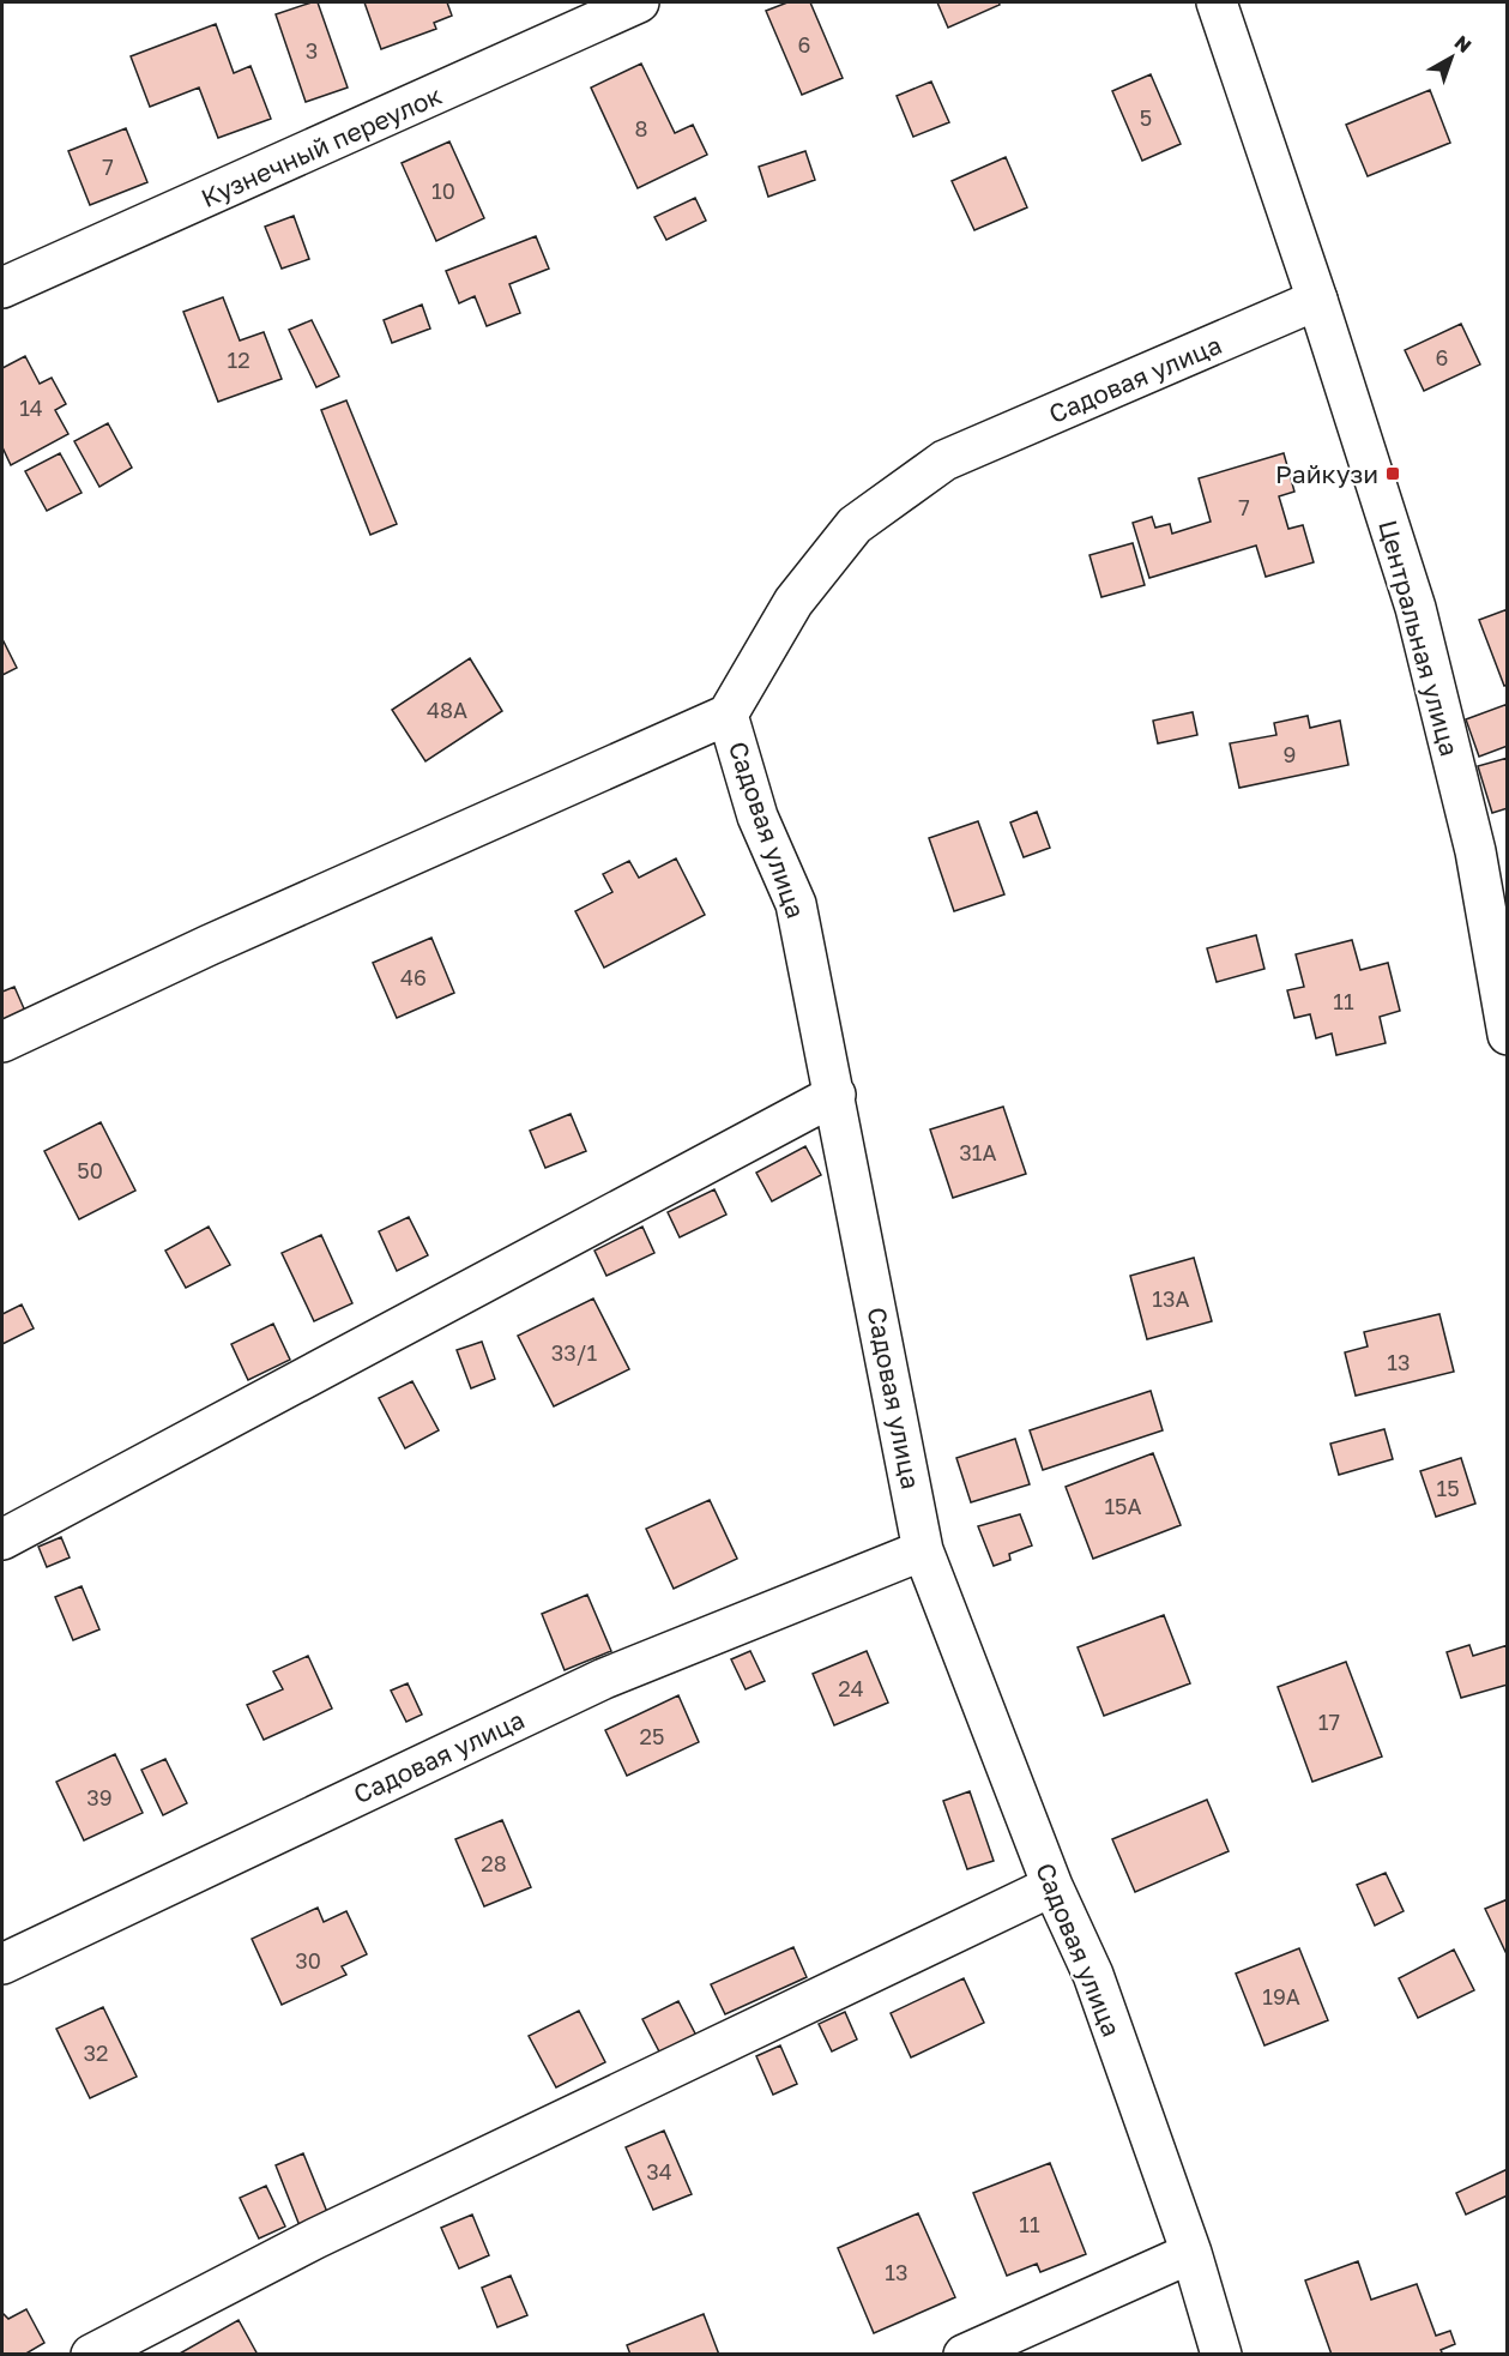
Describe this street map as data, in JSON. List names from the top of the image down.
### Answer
{
  "streets": {
    "street": ["Кузнечный переулок", "Садовая улица", "Центральная улица"]
  },
  "crossings": [
    ["Садовая улица", "Центральная улица"]
  ],
  "places": {
    "transit": ["Райкузи"]
  },
  "house_numbers": [
    "6",
    "3",
    "5",
    "8",
    "7",
    "10",
    "6",
    "12",
    "14",
    "7",
    "48А",
    "9",
    "46",
    "11",
    "31А",
    "50",
    "13А",
    "33/1",
    "13",
    "15",
    "15А",
    "24",
    "17",
    "25",
    "39",
    "28",
    "30",
    "19А",
    "32",
    "34",
    "11",
    "13"
  ],
  "north": "top right"
}
